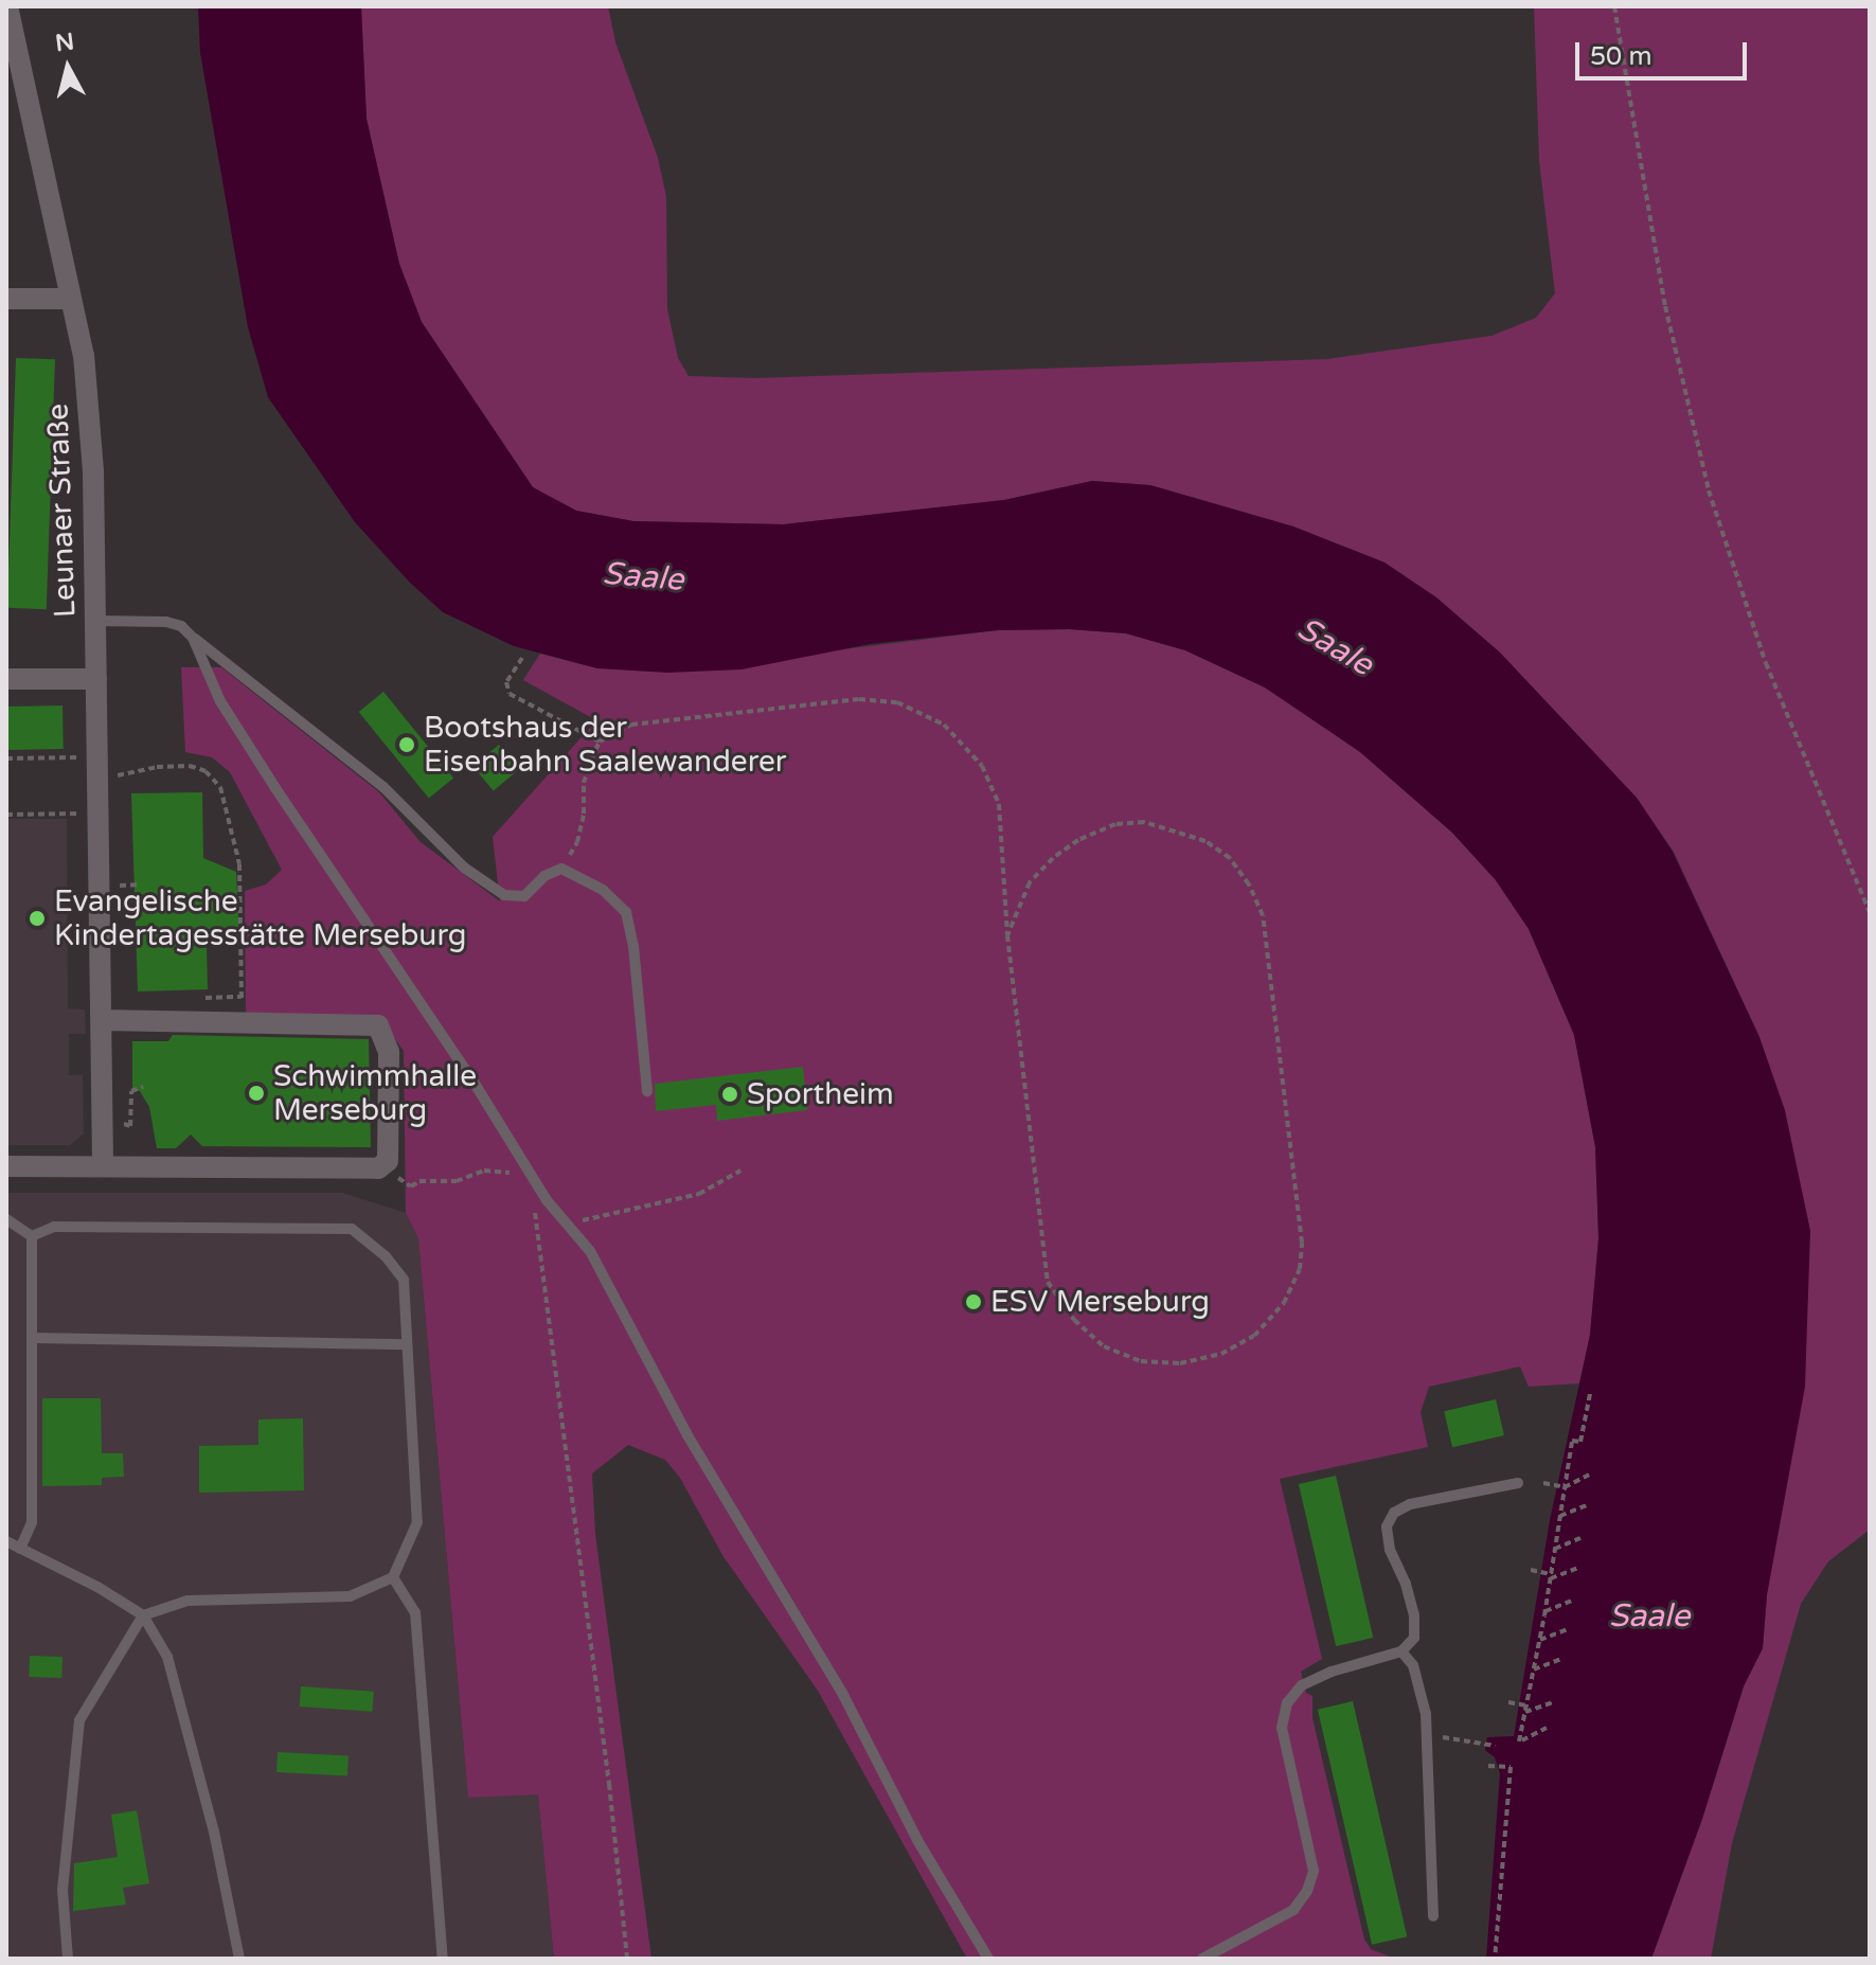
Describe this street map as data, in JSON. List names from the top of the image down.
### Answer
{
  "streets": {
    "street": ["Leunaer Straße"]
  },
  "water": ["Saale"],
  "places": [
    "Bootshaus der Eisenbahn Saalewanderer",
    "Evangelische Kindertagesstätte Merseburg",
    "Schwimmhalle Merseburg",
    "Sportheim",
    "ESV Merseburg"
  ],
  "scale_bar": "50 m",
  "north": "top"
}
